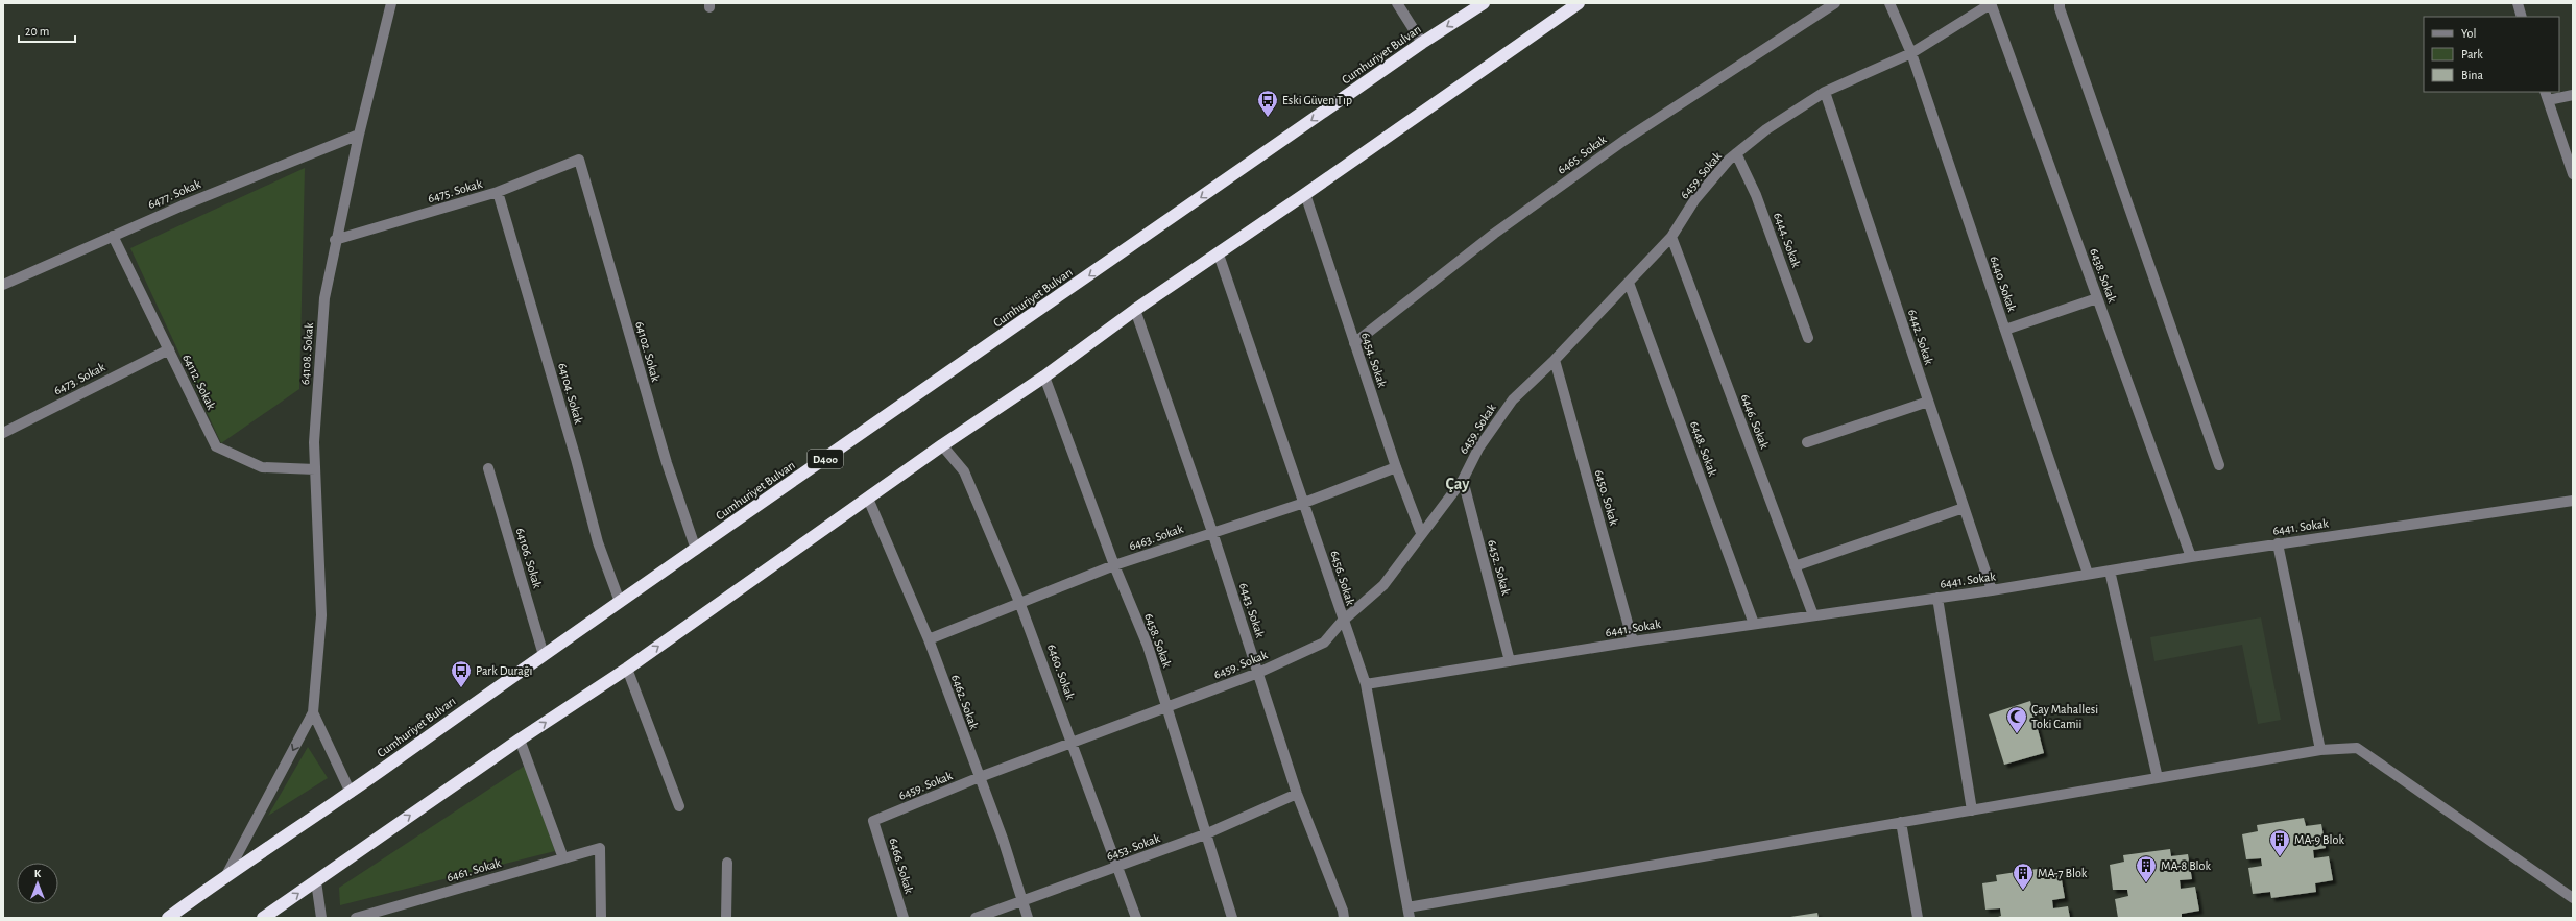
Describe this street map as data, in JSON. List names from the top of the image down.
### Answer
{
  "streets": {
    "highway": ["Cumhuriyet Bulvarı", "D400"],
    "street": [
      "6465. Sokak",
      "6459. Sokak",
      "6475. Sokak",
      "6477. Sokak",
      "6444. Sokak",
      "6438. Sokak",
      "6440. Sokak",
      "6442. Sokak",
      "64102. Sokak",
      "64108. Sokak",
      "6454. Sokak",
      "6473. Sokak",
      "64112. Sokak",
      "64104. Sokak",
      "6446. Sokak",
      "6448. Sokak",
      "6450. Sokak",
      "6441. Sokak",
      "6463. Sokak",
      "64106. Sokak",
      "6452. Sokak",
      "6456. Sokak",
      "6443. Sokak",
      "6458. Sokak",
      "6460. Sokak",
      "6462. Sokak",
      "6453. Sokak",
      "6466. Sokak",
      "6461. Sokak"
    ]
  },
  "crossings": [
    ["Cumhuriyet Bulvarı", "64102. Sokak"],
    ["Cumhuriyet Bulvarı", "64104. Sokak"],
    ["Cumhuriyet Bulvarı", "64106. Sokak"],
    ["6465. Sokak", "6454. Sokak"],
    ["6459. Sokak", "6444. Sokak"],
    ["6459. Sokak", "6438. Sokak"],
    ["6459. Sokak", "6440. Sokak"],
    ["6459. Sokak", "6442. Sokak"],
    ["6459. Sokak", "6454. Sokak"],
    ["6459. Sokak", "6446. Sokak"],
    ["6459. Sokak", "6448. Sokak"],
    ["6459. Sokak", "6450. Sokak"],
    ["6459. Sokak", "6452. Sokak"],
    ["6459. Sokak", "6456. Sokak"],
    ["6459. Sokak", "6443. Sokak"],
    ["6459. Sokak", "6458. Sokak"],
    ["6459. Sokak", "6460. Sokak"],
    ["6459. Sokak", "6462. Sokak"],
    ["6459. Sokak", "6466. Sokak"],
    ["6475. Sokak", "64102. Sokak"],
    ["6475. Sokak", "64108. Sokak"],
    ["6475. Sokak", "64104. Sokak"],
    ["6477. Sokak", "64108. Sokak"],
    ["6477. Sokak", "64112. Sokak"],
    ["6438. Sokak", "6441. Sokak"],
    ["6440. Sokak", "6441. Sokak"],
    ["6442. Sokak", "6441. Sokak"],
    ["64108. Sokak", "64112. Sokak"],
    ["6454. Sokak", "6463. Sokak"],
    ["6473. Sokak", "64112. Sokak"],
    ["6446. Sokak", "6441. Sokak"],
    ["6448. Sokak", "6441. Sokak"],
    ["6450. Sokak", "6441. Sokak"],
    ["6441. Sokak", "6452. Sokak"],
    ["6441. Sokak", "6456. Sokak"],
    ["6463. Sokak", "6456. Sokak"],
    ["6463. Sokak", "6443. Sokak"],
    ["6463. Sokak", "6458. Sokak"],
    ["6463. Sokak", "6460. Sokak"],
    ["6463. Sokak", "6462. Sokak"],
    ["6443. Sokak", "6453. Sokak"],
    ["6458. Sokak", "6453. Sokak"],
    ["6460. Sokak", "6453. Sokak"],
    ["6462. Sokak", "6453. Sokak"]
  ],
  "districts": ["Çay"],
  "places": {
    "bus stop": ["Eski Güven Tıp", "Park Durağı"],
    "mosque": ["Çay Mahallesi Toki Camii"],
    "building": ["MA-9 Blok", "MA-8 Blok", "MA-7 Blok"]
  },
  "legend": ["Yol", "Park", "Bina"],
  "scale_bar": "20 m",
  "north": "top"
}
